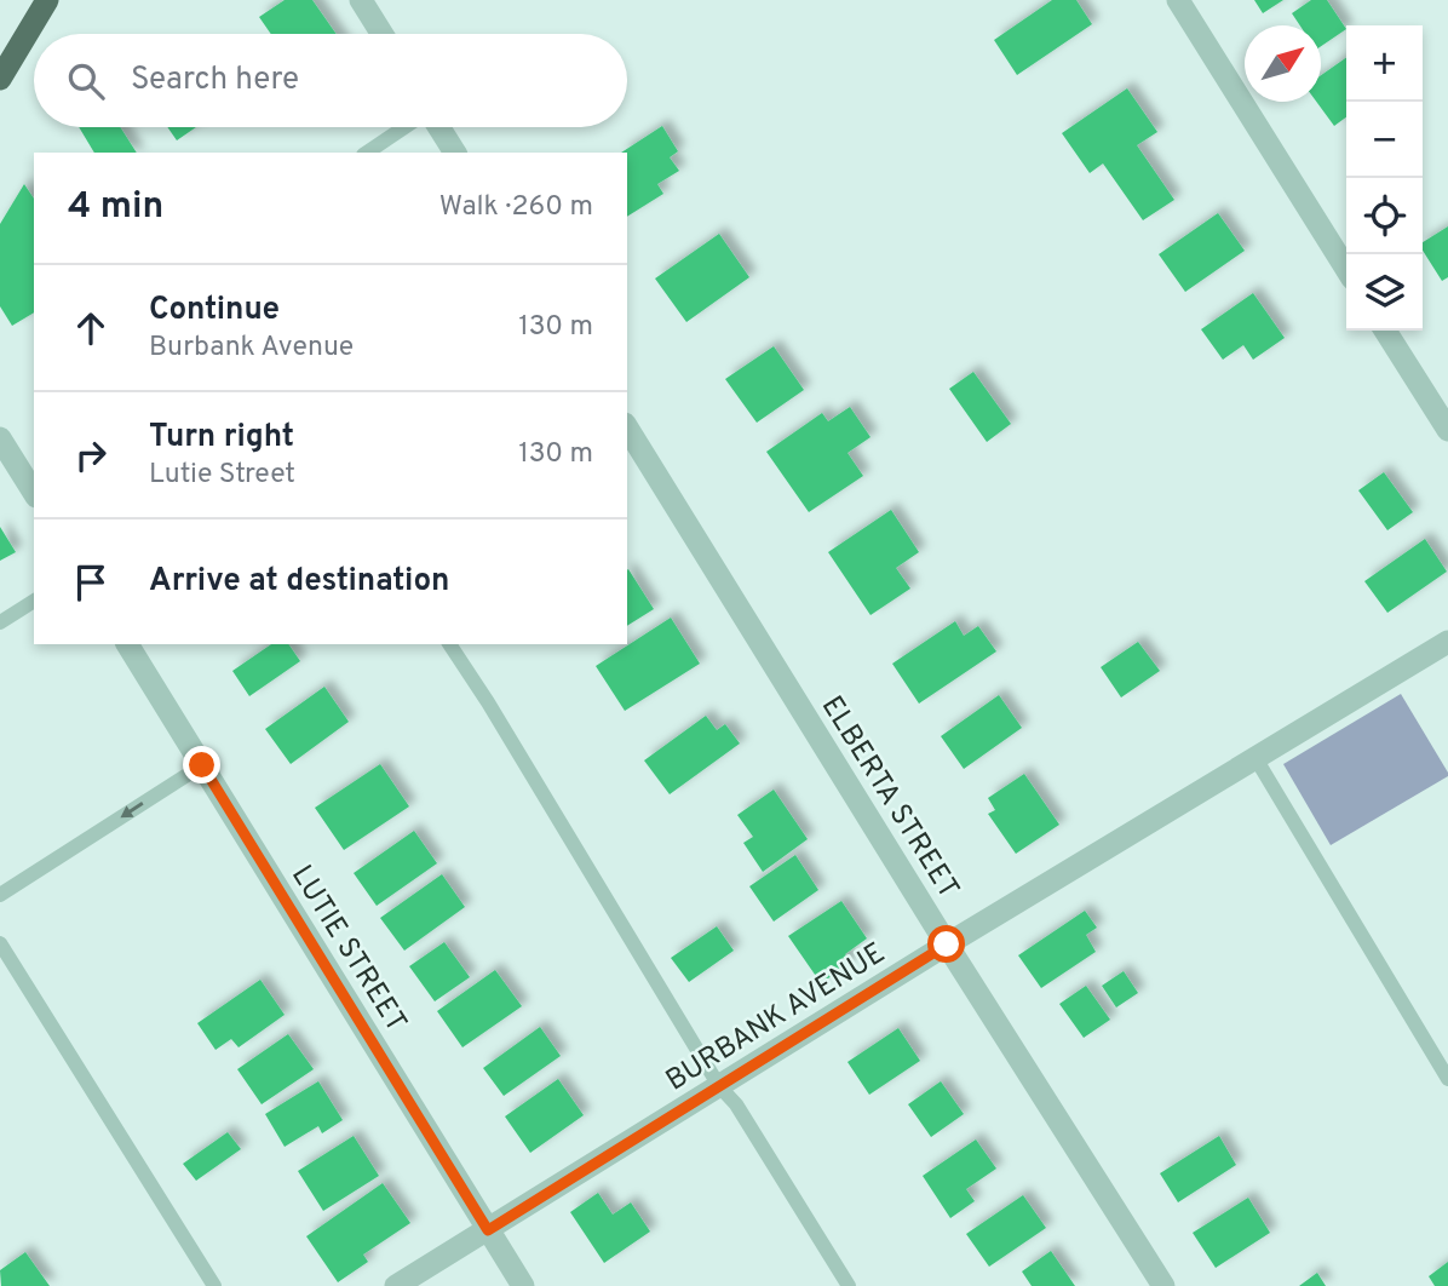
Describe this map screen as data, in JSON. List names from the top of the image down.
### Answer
{
  "streets": {
    "street": ["ELBERTA STREET", "LUTIE STREET", "BURBANK AVENUE"]
  },
  "crossings": [
    ["ELBERTA STREET", "BURBANK AVENUE"],
    ["LUTIE STREET", "BURBANK AVENUE"]
  ],
  "north": "top right",
  "page": {
    "map_buttons": ["+", "−"],
    "search": "Search here",
    "heading": ["4 min", "Walk · 260 m"],
    "list": [
      ["Continue", "Burbank Avenue", "130 m"],
      ["Turn right", "Lutie Street", "130 m"],
      "Arrive at destination"
    ]
  }
}
